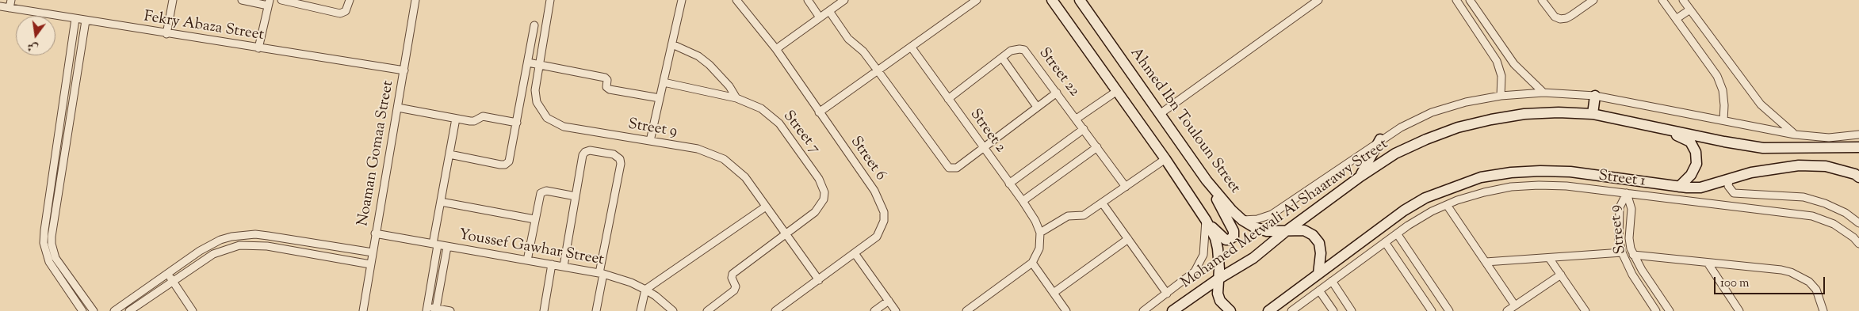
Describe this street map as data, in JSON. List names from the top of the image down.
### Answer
{
  "streets": {
    "street": [
      "Fekry Abaza Street",
      "Street 22",
      "Ahmed Ibn Touloun Street",
      "Street 9",
      "Street 2",
      "Street 7",
      "Noaman Gomaa Street",
      "Street 6",
      "Street 1",
      "Mohamed Metwali Al Shaarawy Street",
      "Youssef Gawhar Street"
    ]
  },
  "crossings": [
    ["Fekry Abaza Street", "Noaman Gomaa Street"],
    ["Street 22", "Street 2"],
    ["Ahmed Ibn Touloun Street", "Mohamed Metwali Al Shaarawy Street"],
    ["Street 9", "Street 7"],
    ["Street 9", "Street 6"],
    ["Street 9", "Street 1"],
    ["Noaman Gomaa Street", "Youssef Gawhar Street"]
  ],
  "scale_bar": "100 m",
  "north": "bottom"
}
